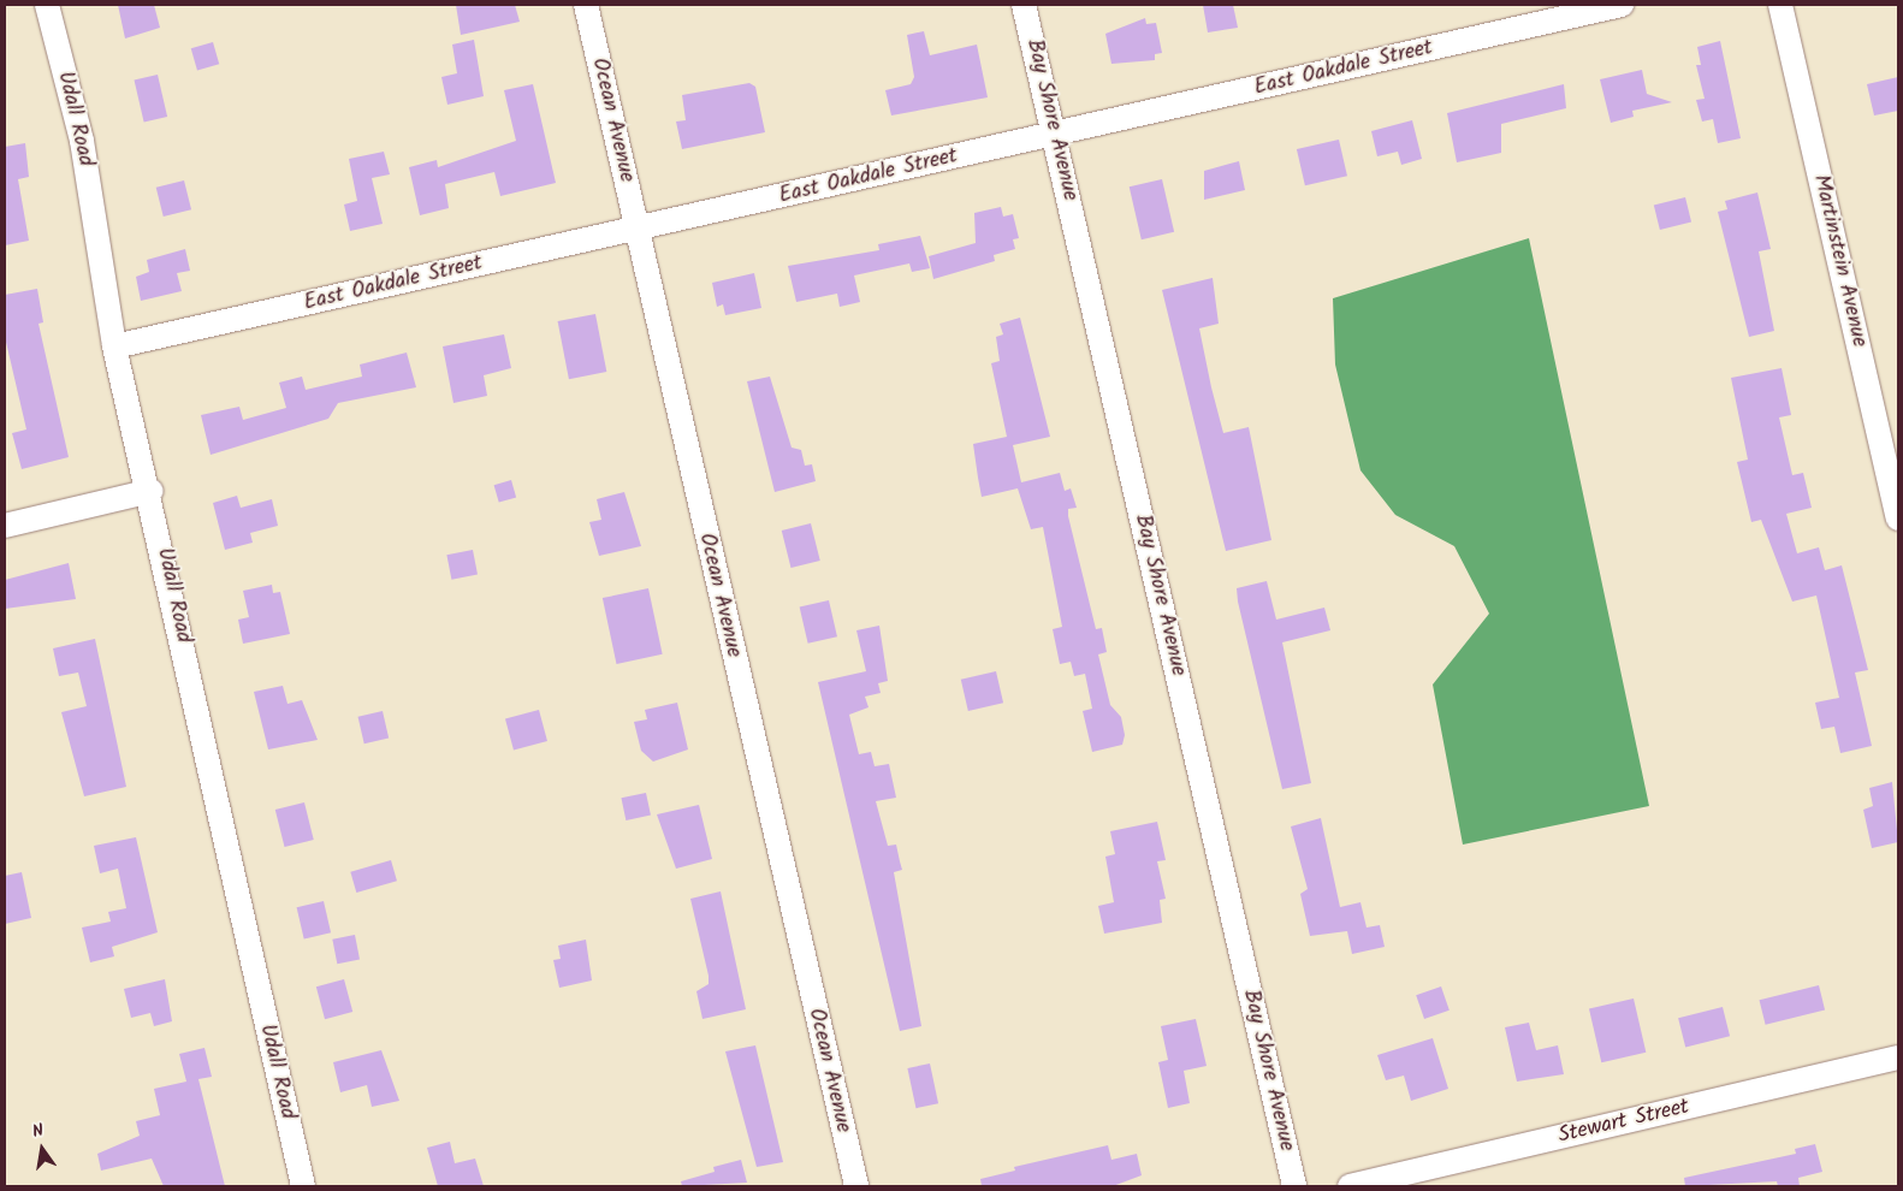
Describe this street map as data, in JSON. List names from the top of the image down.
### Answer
{
  "streets": {
    "street": [
      "East Oakdale Street",
      "Udall Road",
      "Ocean Avenue",
      "Bay Shore Avenue",
      "Martinstein Avenue",
      "Stewart Street"
    ]
  },
  "crossings": [
    ["East Oakdale Street", "Udall Road"],
    ["East Oakdale Street", "Ocean Avenue"],
    ["East Oakdale Street", "Bay Shore Avenue"]
  ],
  "north": "top"
}
